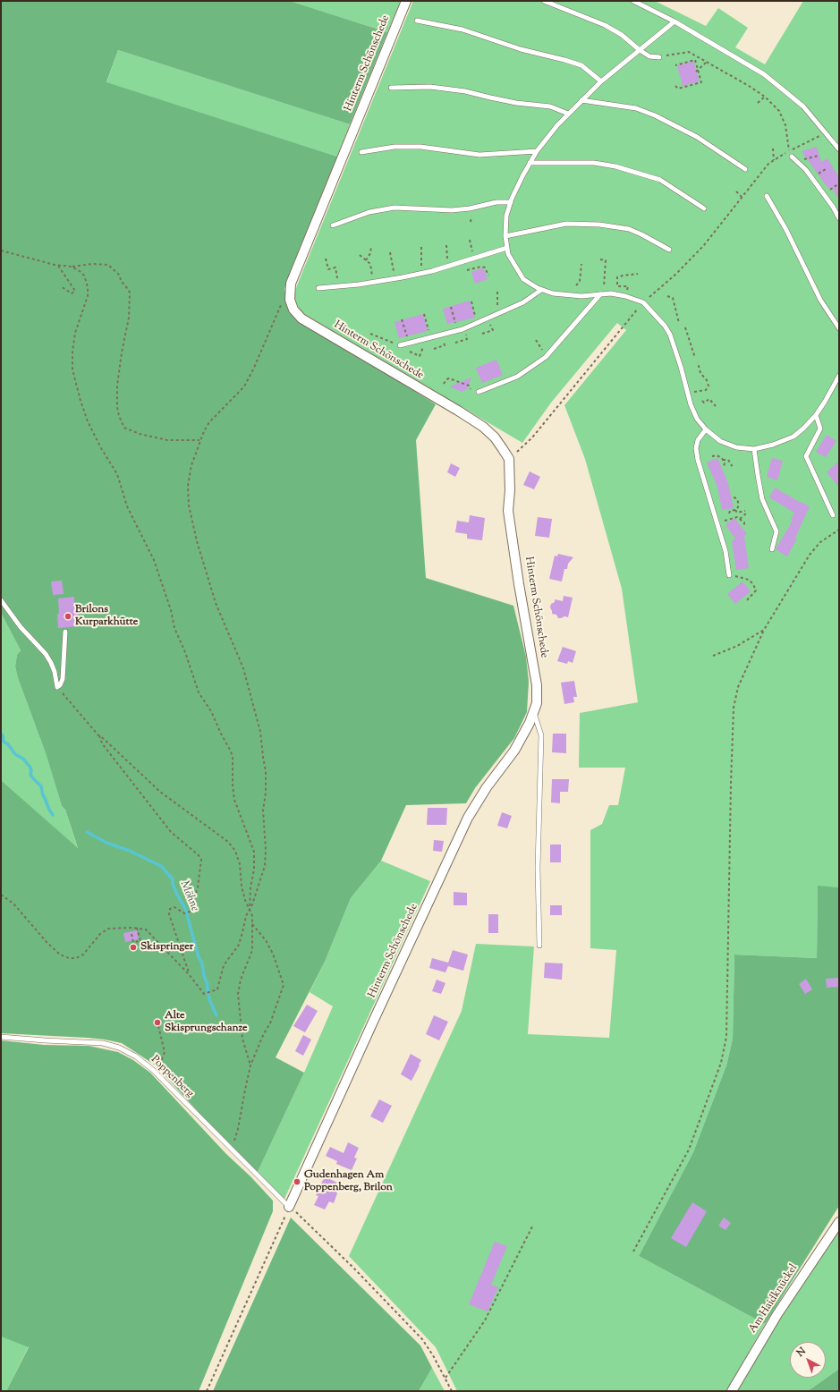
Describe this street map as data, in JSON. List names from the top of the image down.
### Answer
{
  "streets": {
    "street": ["Hinterm Schönschede", "Am Haidknückel"],
    "lane": ["Poppenberg"]
  },
  "crossings": [
    ["Hinterm Schönschede", "Poppenberg"]
  ],
  "water": ["Möhne"],
  "places": [
    "Brilons Kurparkhütte",
    "Skispringer",
    "Alte Skisprungschanze",
    "Gudenhagen Am Poppenberg, Brilon"
  ],
  "north": "top left"
}
